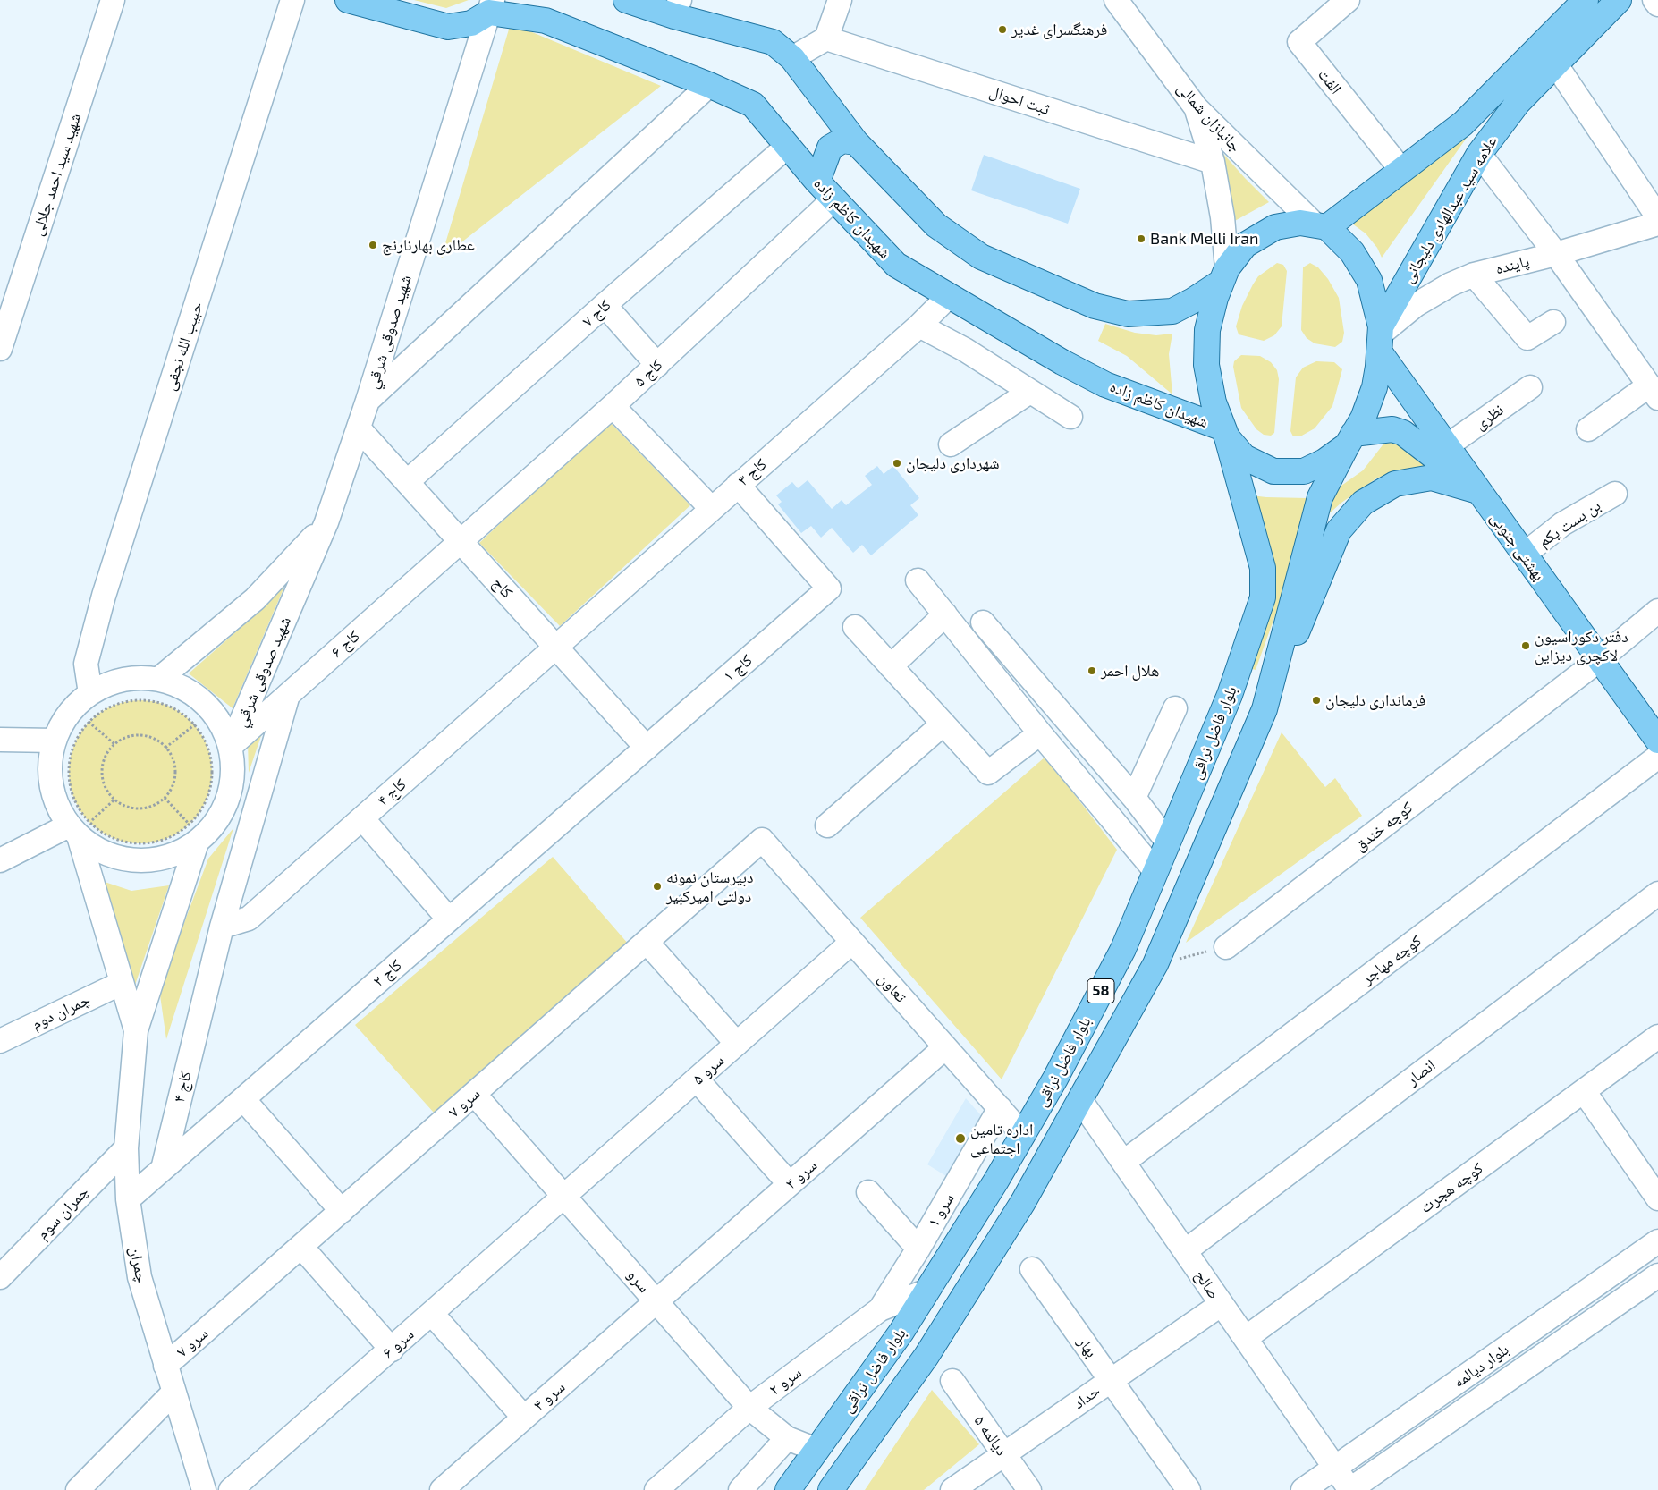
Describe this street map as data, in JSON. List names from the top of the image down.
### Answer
{
  "streets": {
    "main road": [
      "علامه سید عبدالهادی دلیجانی",
      "شهیدان کاظم زاده",
      "بهشتی جنوبی",
      "بلوار فاضل نراقی",
      "58"
    ],
    "street": [
      "الفت",
      "ثبت احوال",
      "جانبازان شمالی",
      "شهید سید احمد جلالی",
      "پاینده",
      "کاج ۷",
      "شهید صدوقی شرقي",
      "حبیب الله نجفی",
      "کاج ۵",
      "نظری",
      "کاج ۳",
      "بن بست یکم",
      "کاج",
      "کاج ۶",
      "کاج ۱",
      "کاج ۴",
      "کوچه خندق",
      "کوچه مهاجر",
      "کاج ۲",
      "تعاون",
      "چمران دوم",
      "سرو ۵",
      "انصار",
      "سرو ۷",
      "سرو ۳",
      "کوچه هجرت",
      "سرو ۱",
      "چمران سوم",
      "چمران",
      "سرو",
      "صالح",
      "سرو ۶",
      "بهار",
      "بلوار دیالمه",
      "سرو ۲",
      "سرو ۴",
      "حداد",
      "دیالمه ۵"
    ]
  },
  "crossings": [
    ["الفت", "علامه سید عبدالهادی دلیجانی"],
    ["جانبازان شمالی", "علامه سید عبدالهادی دلیجانی"],
    ["علامه سید عبدالهادی دلیجانی", "پاینده"],
    ["علامه سید عبدالهادی دلیجانی", "بهشتی جنوبی"],
    ["علامه سید عبدالهادی دلیجانی", "بلوار فاضل نراقی"],
    ["شهیدان کاظم زاده", "کاج ۷"],
    ["شهیدان کاظم زاده", "شهید صدوقی شرقي"],
    ["شهیدان کاظم زاده", "کاج ۵"],
    ["شهیدان کاظم زاده", "کاج ۳"],
    ["شهیدان کاظم زاده", "بلوار فاضل نراقی"],
    ["پاینده", "بهشتی جنوبی"],
    ["پاینده", "بلوار فاضل نراقی"],
    ["کاج ۷", "کاج"],
    ["شهید صدوقی شرقي", "کاج"],
    ["شهید صدوقی شرقي", "کاج ۶"],
    ["کاج ۵", "کاج"],
    ["کاج ۵", "کاج ۶"],
    ["نظری", "بهشتی جنوبی"],
    ["کاج ۳", "کاج"],
    ["کاج ۳", "کاج ۱"],
    ["کاج ۳", "کاج ۴"],
    ["بن بست یکم", "بهشتی جنوبی"],
    ["بهشتی جنوبی", "بلوار فاضل نراقی"],
    ["بهشتی جنوبی", "کوچه خندق"],
    ["کاج", "کاج ۶"],
    ["کاج", "کاج ۱"],
    ["کاج", "کاج ۴"],
    ["کاج", "کاج ۲"],
    ["کاج ۶", "کاج ۴"],
    ["کاج ۱", "کاج ۲"],
    ["بلوار فاضل نراقی", "تعاون"],
    ["بلوار فاضل نراقی", "سرو"],
    ["بلوار فاضل نراقی", "صالح"],
    ["بلوار فاضل نراقی", "سرو ۲"],
    ["کاج ۴", "کاج ۲"],
    ["کوچه مهاجر", "صالح"],
    ["کاج ۲", "چمران"],
    ["تعاون", "سرو ۵"],
    ["تعاون", "سرو ۷"],
    ["تعاون", "سرو ۳"],
    ["تعاون", "سرو ۱"],
    ["سرو ۵", "سرو"],
    ["سرو ۵", "سرو ۶"],
    ["انصار", "صالح"],
    ["سرو ۷", "چمران"],
    ["سرو ۷", "سرو"],
    ["سرو ۳", "سرو"],
    ["سرو ۳", "سرو ۴"],
    ["کوچه هجرت", "صالح"],
    ["سرو ۱", "سرو ۲"],
    ["چمران سوم", "چمران"],
    ["سرو", "سرو ۶"],
    ["سرو", "سرو ۲"],
    ["سرو", "سرو ۴"],
    ["صالح", "بلوار دیالمه"],
    ["صالح", "حداد"],
    ["بهار", "حداد"],
    ["حداد", "دیالمه ۵"]
  ],
  "places": [
    "فرهنگسرای غدیر",
    "Bank Melli Iran",
    "عطاری بهارنارنج",
    "شهرداری دلیجان",
    "دفتر دکوراسیون لاکچری دیزاین",
    "هلال احمر",
    "فرمانداری دلیجان",
    "دبیرستان نمونه دولتی امیرکبیر",
    "اداره تامین اجتماعی"
  ]
}
